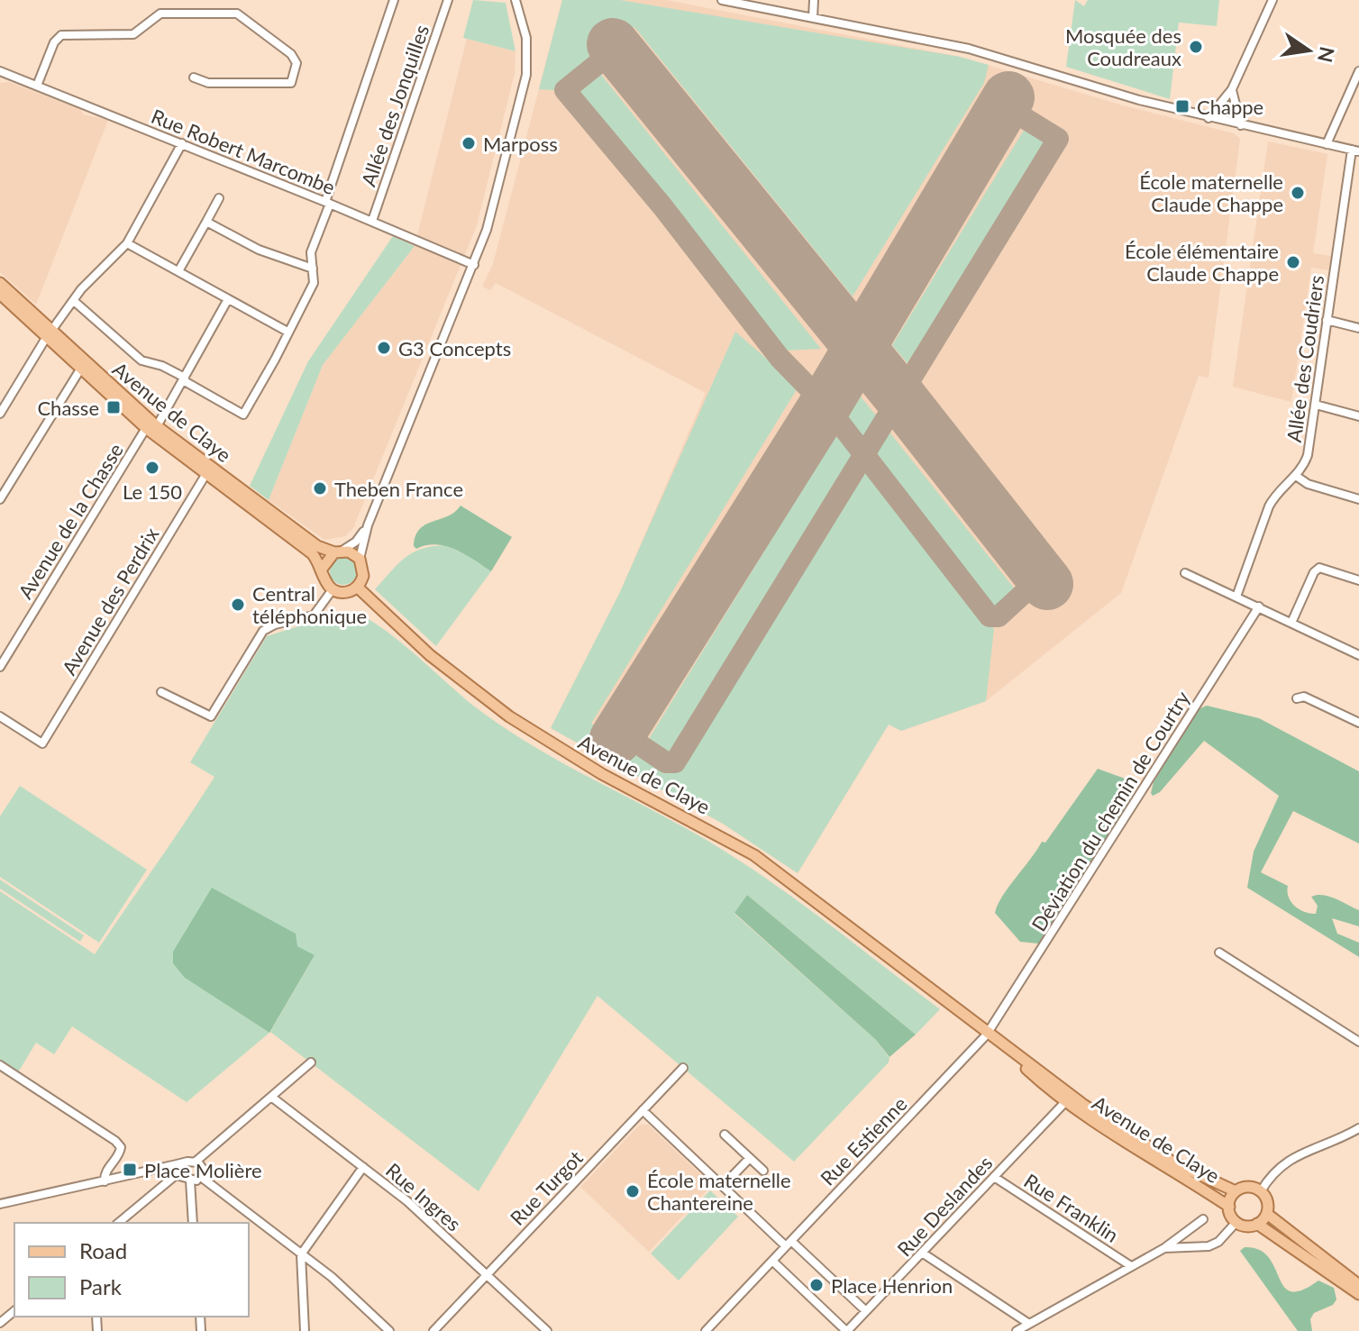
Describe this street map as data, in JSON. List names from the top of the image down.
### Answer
{
  "streets": {
    "main road": ["Avenue de Claye"],
    "street": [
      "Allée des Jonquilles",
      "Rue Robert Marcombe",
      "Allée des Coudriers",
      "Avenue de la Chasse",
      "Avenue des Perdrix",
      "Déviation du chemin de Courtry",
      "Rue Estienne",
      "Rue Turgot",
      "Rue Ingres",
      "Rue Deslandes",
      "Rue Franklin"
    ]
  },
  "crossings": [
    ["Allée des Jonquilles", "Rue Robert Marcombe"],
    ["Avenue de Claye", "Avenue de la Chasse"],
    ["Avenue de Claye", "Avenue des Perdrix"],
    ["Avenue de Claye", "Déviation du chemin de Courtry"],
    ["Avenue de Claye", "Rue Estienne"],
    ["Avenue de Claye", "Rue Deslandes"],
    ["Déviation du chemin de Courtry", "Rue Estienne"],
    ["Rue Turgot", "Rue Ingres"],
    ["Rue Deslandes", "Rue Franklin"]
  ],
  "places": {
    "other": [
      "Mosquée des Coudreaux",
      "Marposs",
      "École maternelle Claude Chappe",
      "École élémentaire Claude Chappe",
      "G3 Concepts",
      "Le 150",
      "Theben France",
      "Central téléphonique",
      "École maternelle Chantereine",
      "Place Henrion"
    ],
    "transit": ["Chappe", "Chasse", "Place Molière"]
  },
  "legend": ["Road", "Park"],
  "north": "right"
}
